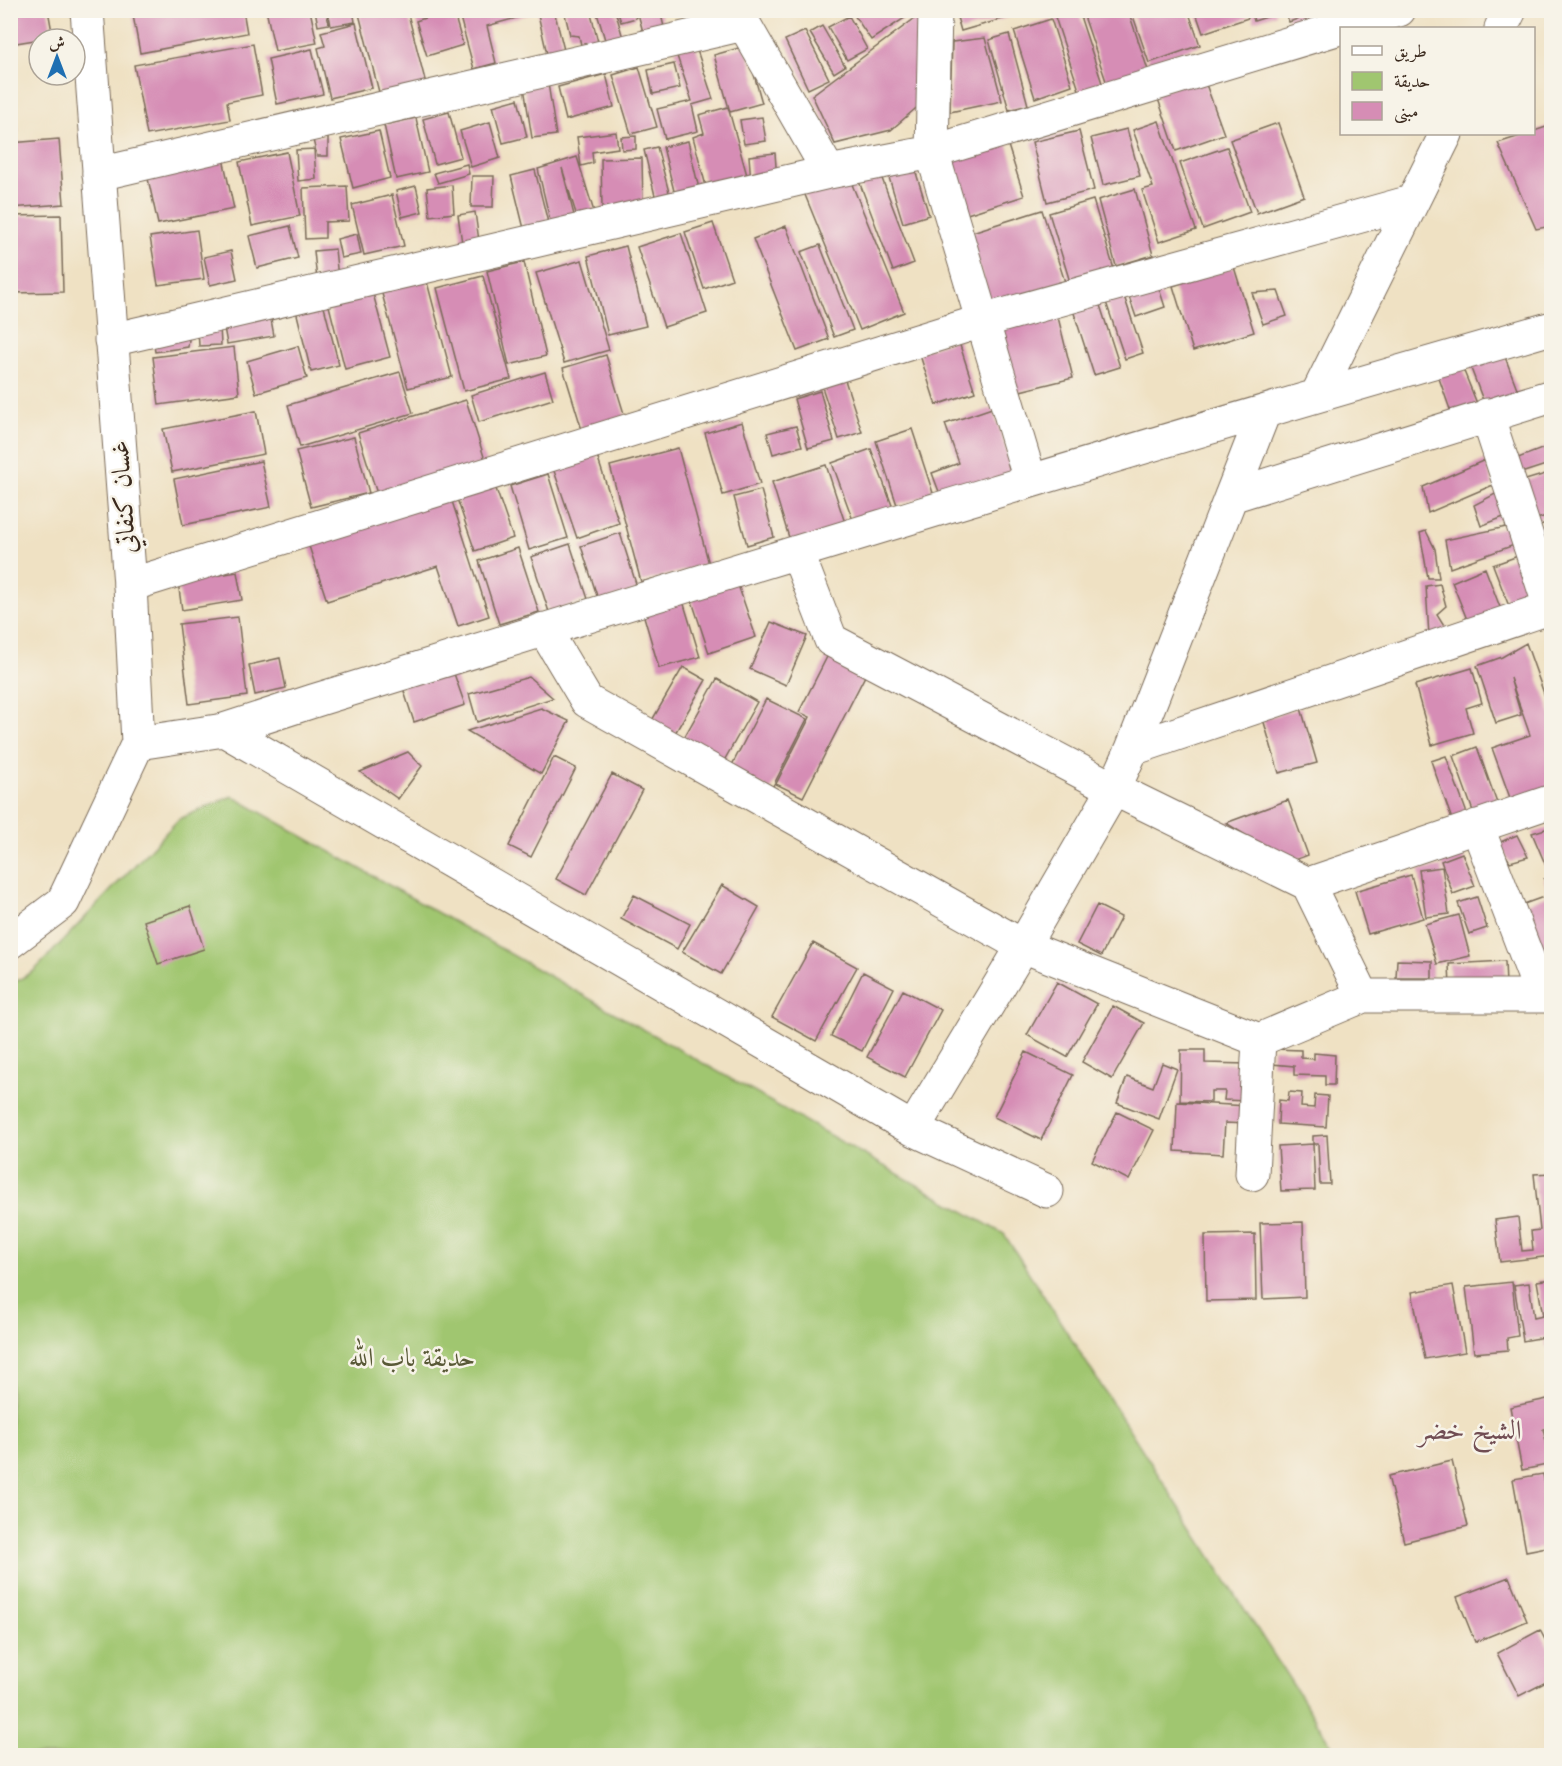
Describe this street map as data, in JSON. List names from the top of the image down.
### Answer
{
  "streets": {
    "street": ["غسان كنفاتي"]
  },
  "districts": ["الشيخ خضر"],
  "parks": ["حديقة باب الله"],
  "legend": ["طريق", "حديقة", "مبنى"],
  "north": "top"
}
